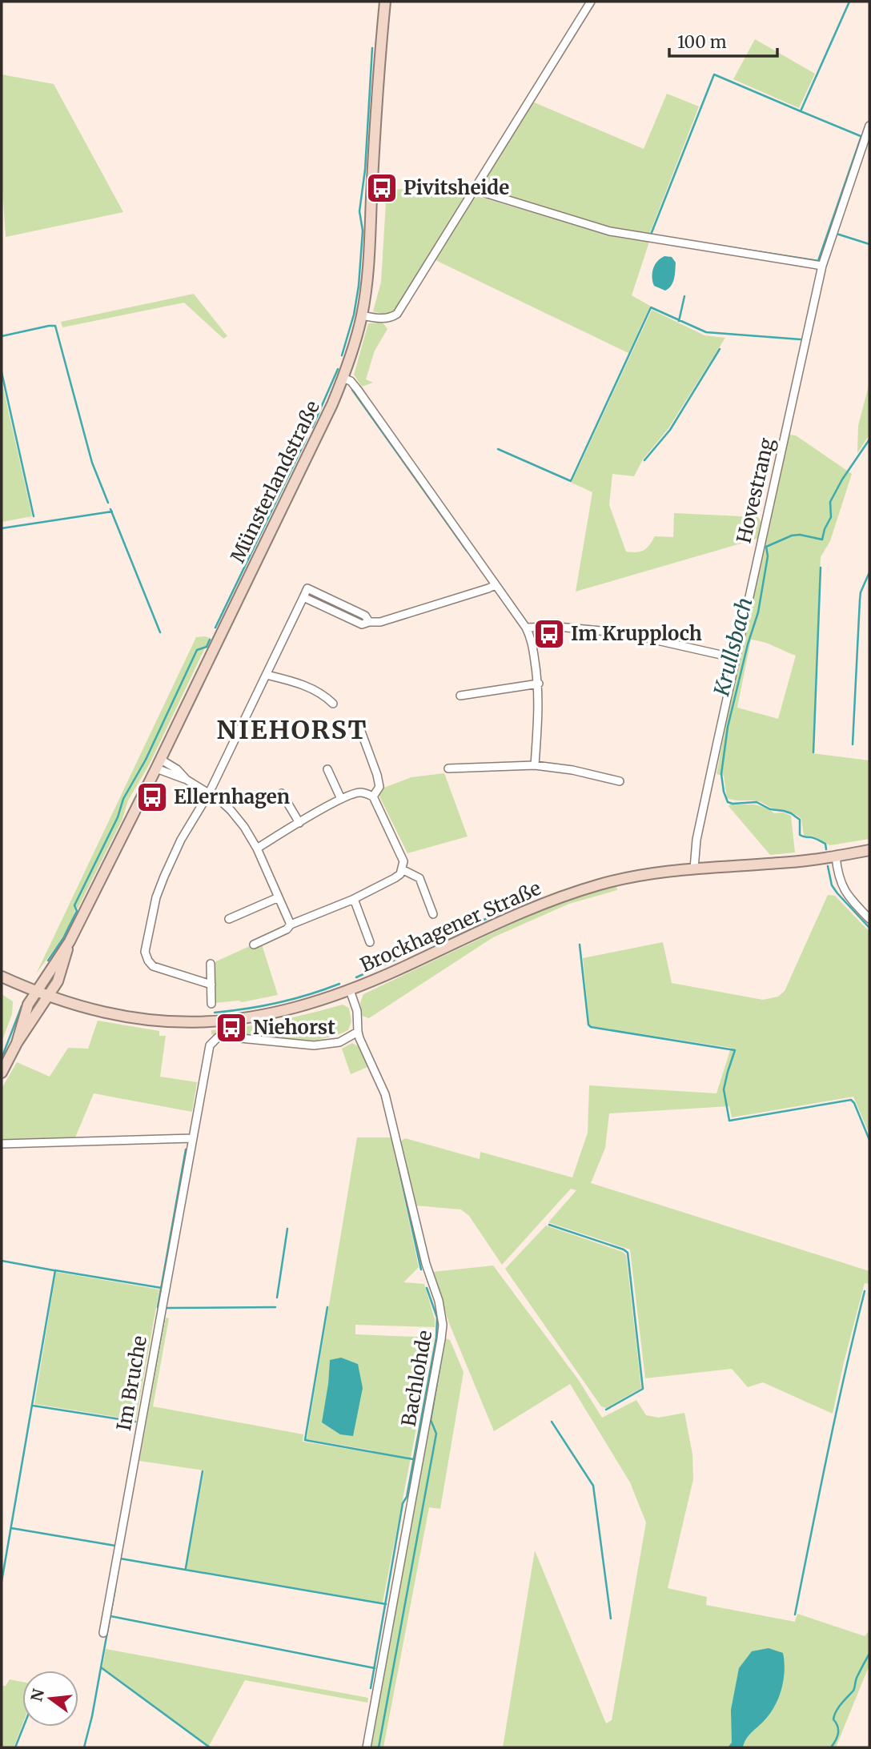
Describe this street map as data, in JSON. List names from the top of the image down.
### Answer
{
  "streets": {
    "main road": ["Münsterlandstraße", "Brockhagener Straße"],
    "street": ["Hovestrang", "Bachlohde", "Im Bruche"]
  },
  "crossings": [
    ["Münsterlandstraße", "Brockhagener Straße"],
    ["Hovestrang", "Brockhagener Straße"],
    ["Brockhagener Straße", "Bachlohde"],
    ["Bachlohde", "Im Bruche"]
  ],
  "districts": ["NIEHORST"],
  "water": ["Krullsbach"],
  "places": {
    "bus stop": [
      "Pivitsheide",
      "Im Krupploch",
      "Ellernhagen",
      "Niehorst"
    ]
  },
  "scale_bar": "100 m",
  "north": "left"
}
